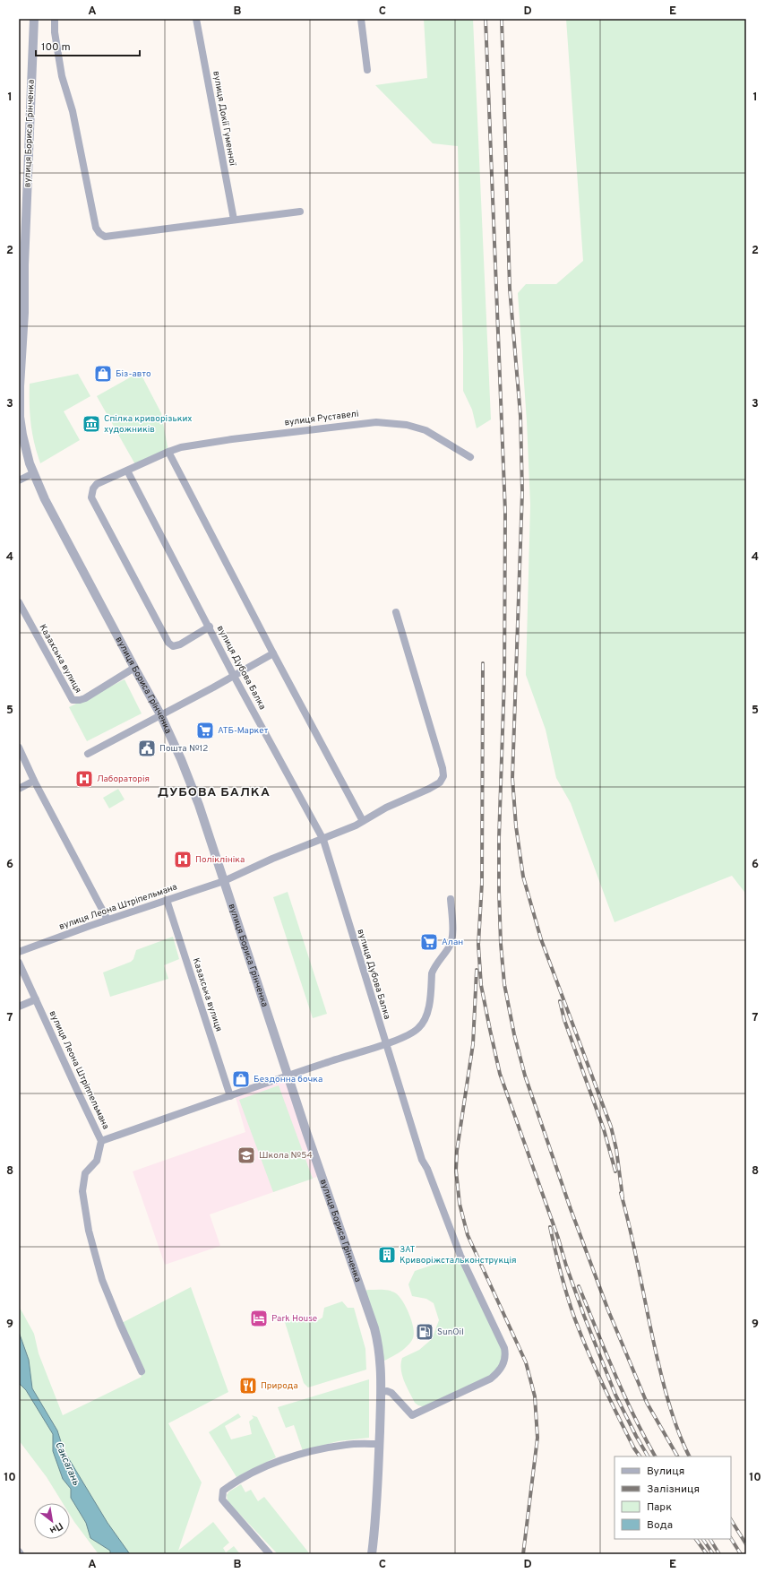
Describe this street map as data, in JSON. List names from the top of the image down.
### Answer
{
  "streets": {
    "street": [
      "вулиця Докії Гуменної",
      "вулиця Бориса Грінченка",
      "вулиця Руставелі",
      "Казахська вулиця",
      "вулиця Дубова Балка",
      "вулиця Леона Штріпельмана",
      "вулиця Леона Штріппельмана"
    ]
  },
  "crossings": [
    ["вулиця Бориса Грінченка", "Казахська вулиця"],
    ["вулиця Бориса Грінченка", "вулиця Дубова Балка"],
    ["вулиця Бориса Грінченка", "вулиця Леона Штріпельмана"],
    ["вулиця Руставелі", "вулиця Дубова Балка"],
    ["Казахська вулиця", "вулиця Леона Штріпельмана"],
    ["вулиця Дубова Балка", "вулиця Леона Штріпельмана"]
  ],
  "districts": ["ДУБОВА БАЛКА"],
  "water": ["Саксагань"],
  "places": {
    "shop": ["Біз-авто", "Бездонна бочка"],
    "museum": ["Спілка криворізьких художників"],
    "supermarket": ["АТБ-Маркет", "Алан"],
    "public building": ["Пошта №12"],
    "hospital": ["Лабораторія", "Поліклініка"],
    "school or university": ["Школа №54"],
    "building": ["ЗАТ Криворіжстальконструкція"],
    "hotel": ["Park House"],
    "fuel station": ["SunOil"],
    "restaurant": ["Природа"]
  },
  "legend": [
    "Вулиця",
    "Залізниця",
    "Парк",
    "Вода"
  ],
  "scale_bar": "100 m",
  "north": "bottom right",
  "grid": {
    "columns": [
      "A",
      "B",
      "C",
      "D",
      "E"
    ],
    "rows": [
      "1",
      "2",
      "3",
      "4",
      "5",
      "6",
      "7",
      "8",
      "9",
      "10"
    ]
  }
}
